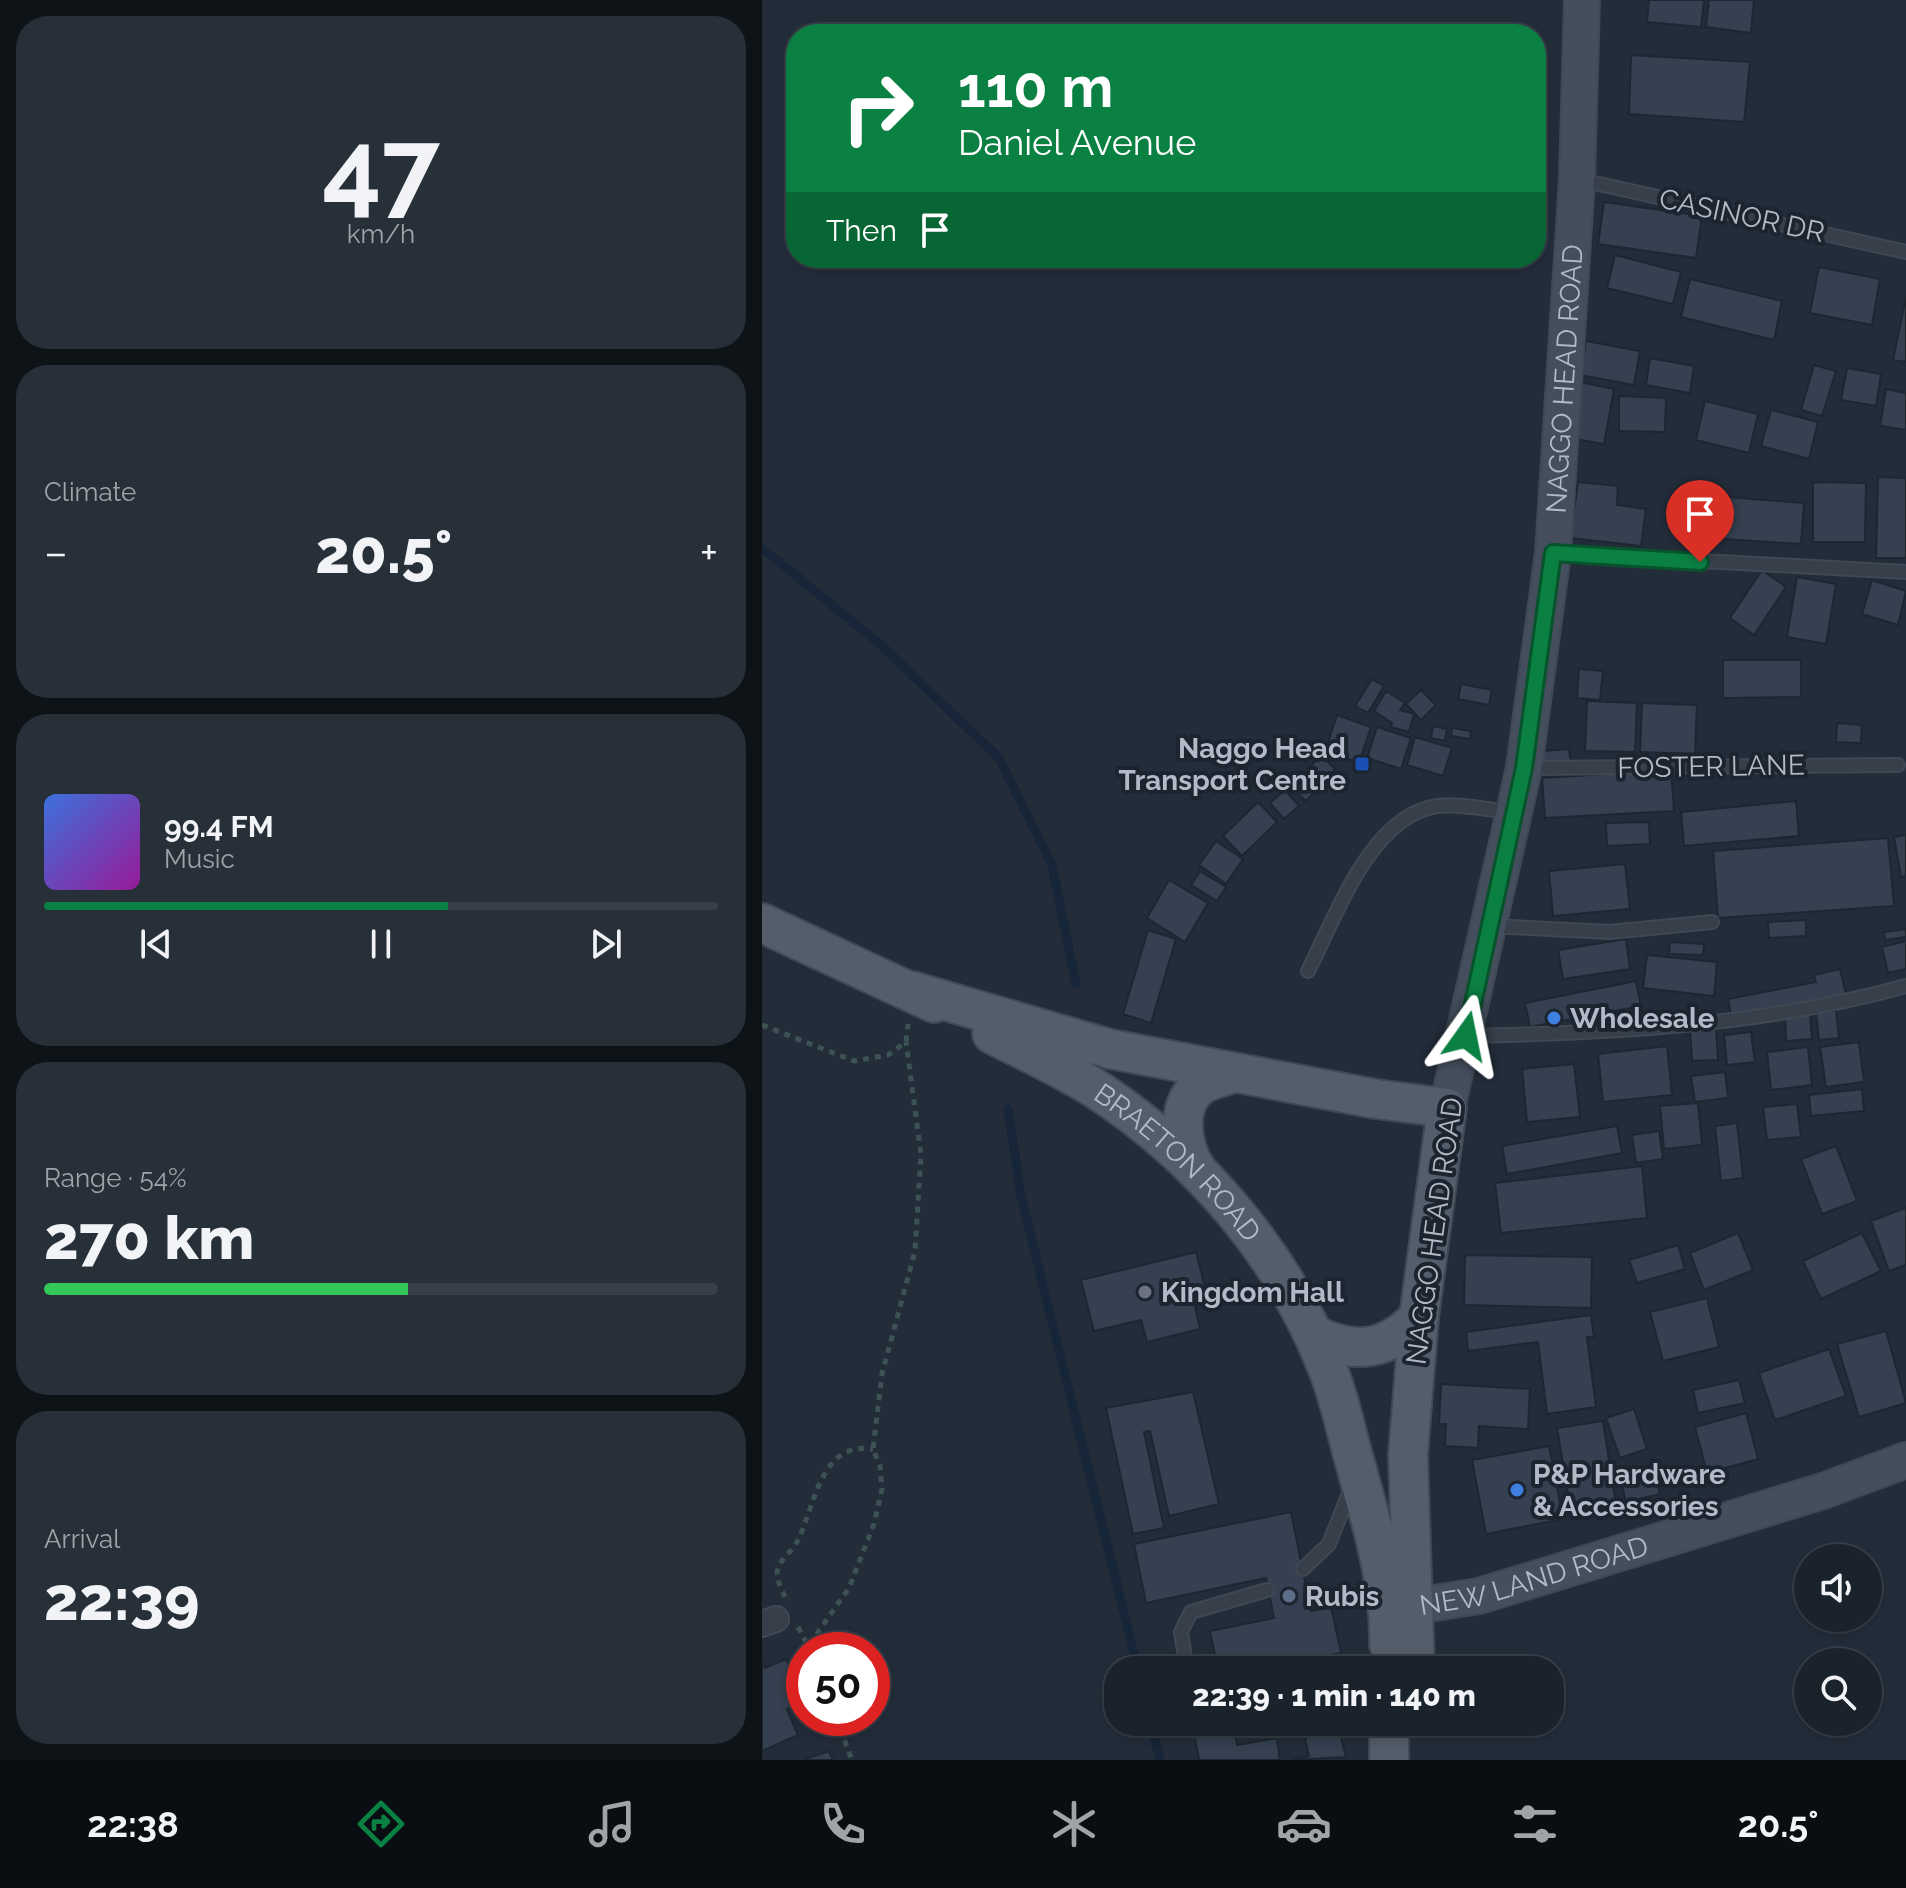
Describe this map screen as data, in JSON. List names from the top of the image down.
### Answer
{
  "streets": {
    "main road": ["NAGGO HEAD ROAD", "BRAETON ROAD", "NEW LAND ROAD"],
    "lane": ["CASINOR DR", "FOSTER LANE"]
  },
  "crossings": [
    ["CASINOR DR", "NAGGO HEAD ROAD"],
    ["NAGGO HEAD ROAD", "FOSTER LANE"],
    ["NAGGO HEAD ROAD", "BRAETON ROAD"],
    ["NAGGO HEAD ROAD", "NEW LAND ROAD"],
    ["BRAETON ROAD", "NEW LAND ROAD"]
  ],
  "places": {
    "transit": ["Naggo Head Transport Centre"],
    "other": [
      "Wholesale",
      "Kingdom Hall",
      "P&P Hardware & Accessories",
      "Rubis"
    ]
  },
  "page": {
    "tile": [
      ["47", "km/h"],
      "Climate",
      ["Range · 54%", "270 km"],
      ["Arrival", "22:39"]
    ],
    "turn": ["110 m", "Daniel Avenue"],
    "then": "Then",
    "heat": ["−", "20.5°", "+"],
    "song": ["99.4 FM", "Music"],
    "limit": "50",
    "trip": "22:39 · 1 min · 140 m",
    "tabs": ["22:38", "20.5°"]
  }
}
